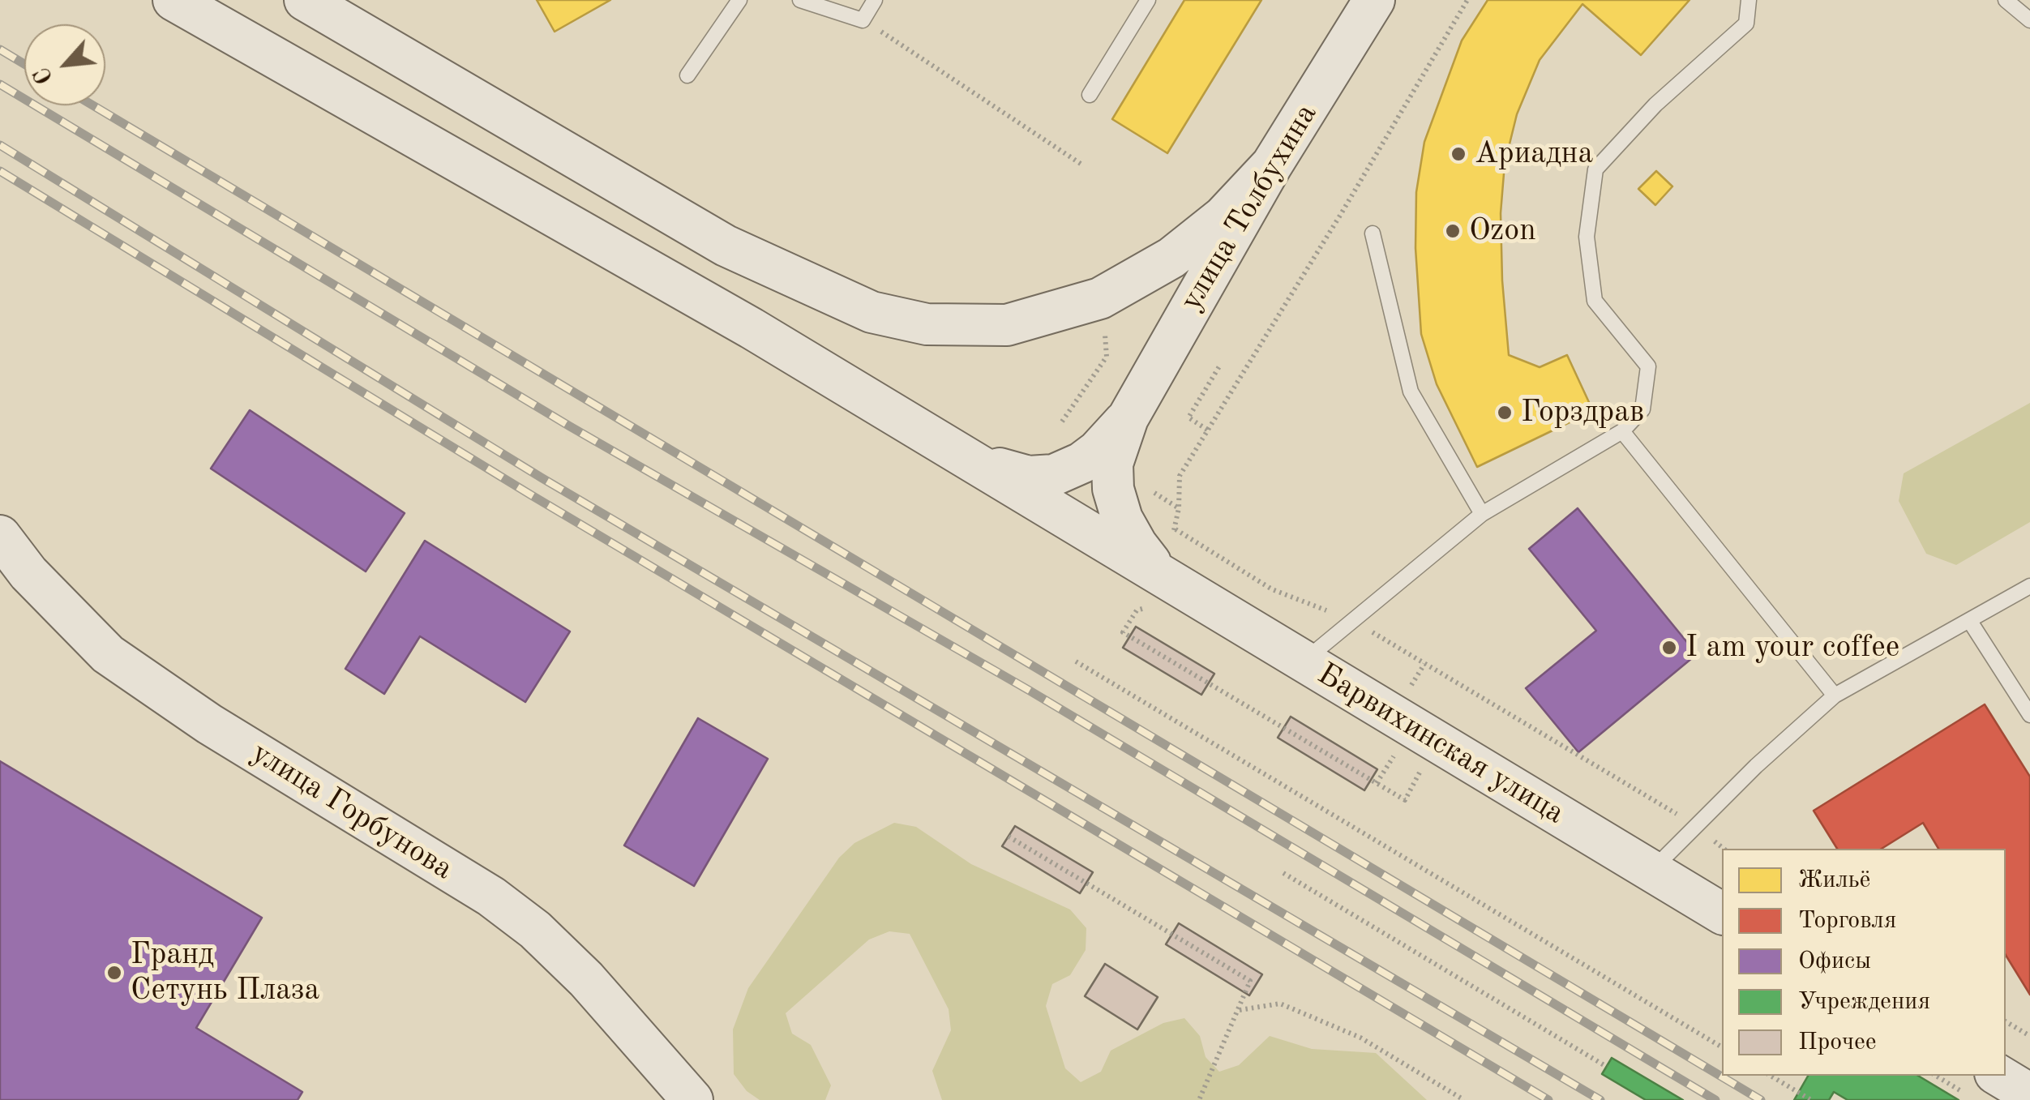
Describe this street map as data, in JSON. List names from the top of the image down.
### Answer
{
  "streets": {
    "street": ["улица Толбухина", "Барвихинская улица", "улица Горбунова"]
  },
  "crossings": [
    ["улица Толбухина", "Барвихинская улица"]
  ],
  "places": [
    "Ариадна",
    "Ozon",
    "Горздрав",
    "I am your coffee",
    "Гранд Сетунь Плаза"
  ],
  "legend": [
    "Жильё",
    "Торговля",
    "Офисы",
    "Учреждения",
    "Прочее"
  ],
  "north": "bottom left"
}
